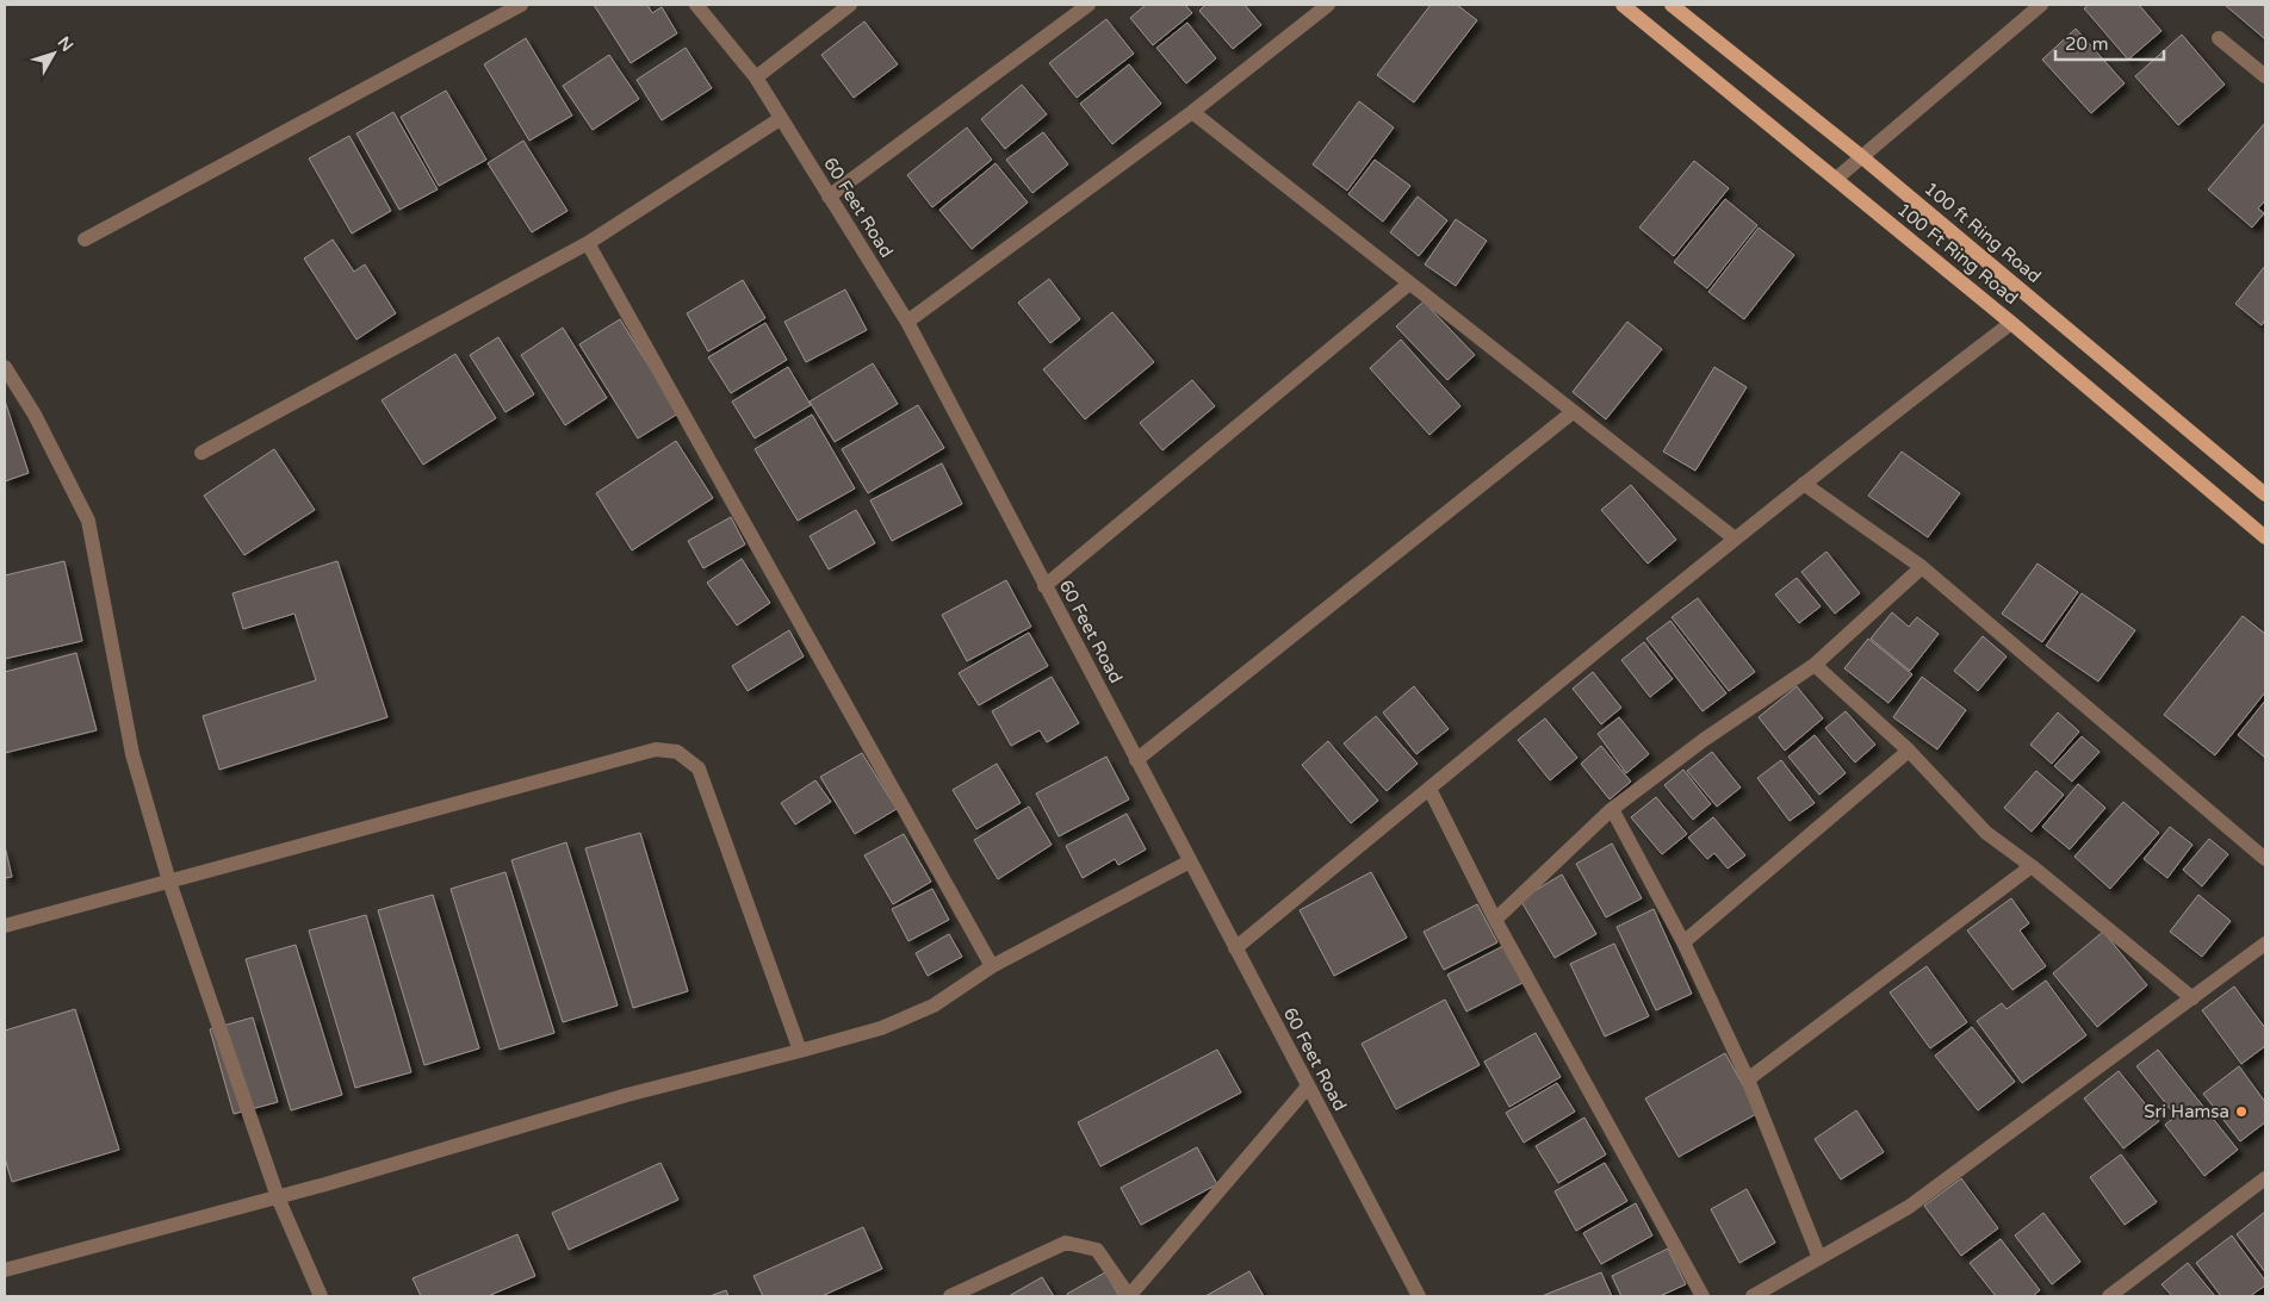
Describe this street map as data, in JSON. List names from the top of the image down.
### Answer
{
  "streets": {
    "main road": ["100 ft Ring Road", "100 Ft Ring Road"],
    "street": ["60 Feet Road"]
  },
  "places": ["Sri Hamsa"],
  "scale_bar": "20 m",
  "north": "top right"
}
